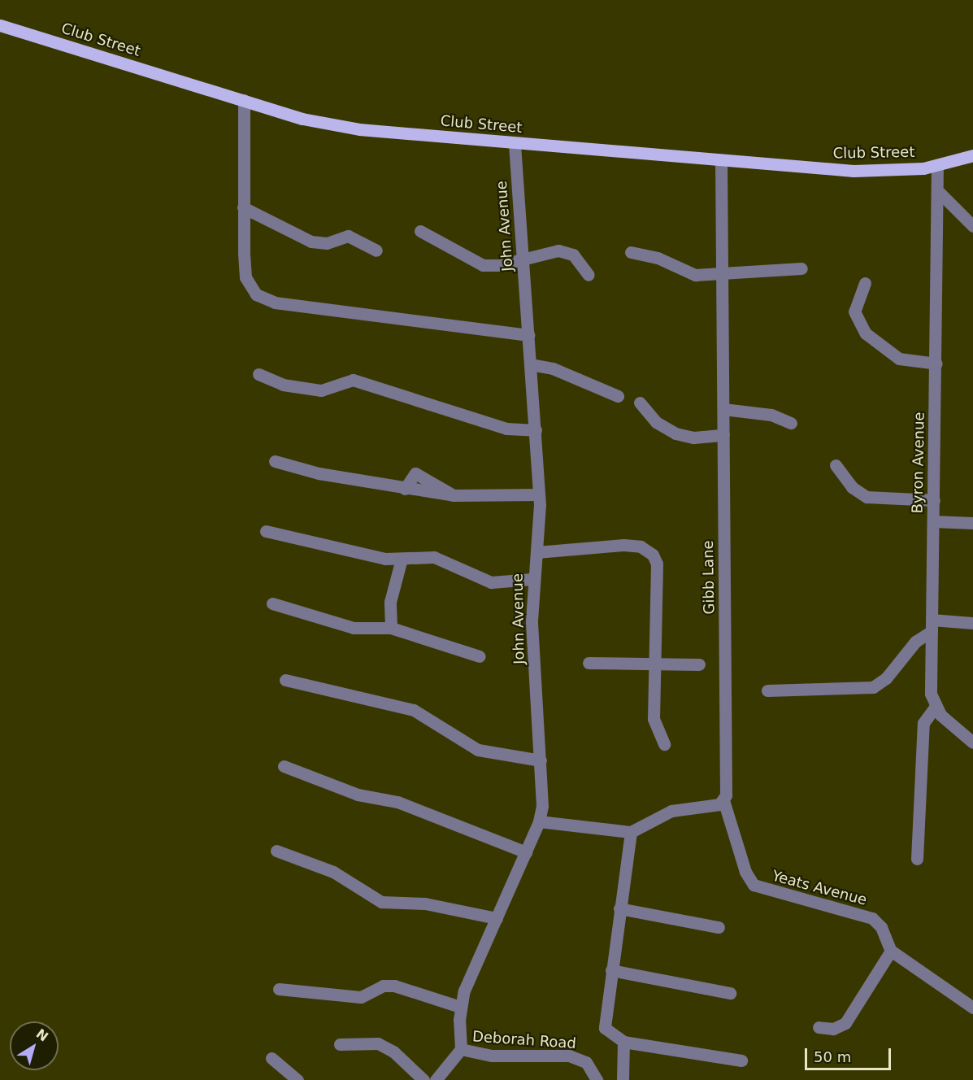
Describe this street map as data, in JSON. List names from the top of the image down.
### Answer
{
  "streets": {
    "main road": ["Club Street"],
    "street": [
      "John Avenue",
      "Byron Avenue",
      "Gibb Lane",
      "Yeats Avenue",
      "Deborah Road"
    ]
  },
  "crossings": [
    ["Club Street", "John Avenue"],
    ["Club Street", "Byron Avenue"],
    ["Club Street", "Gibb Lane"],
    ["John Avenue", "Deborah Road"],
    ["Gibb Lane", "Yeats Avenue"]
  ],
  "scale_bar": "50 m",
  "north": "top right"
}
